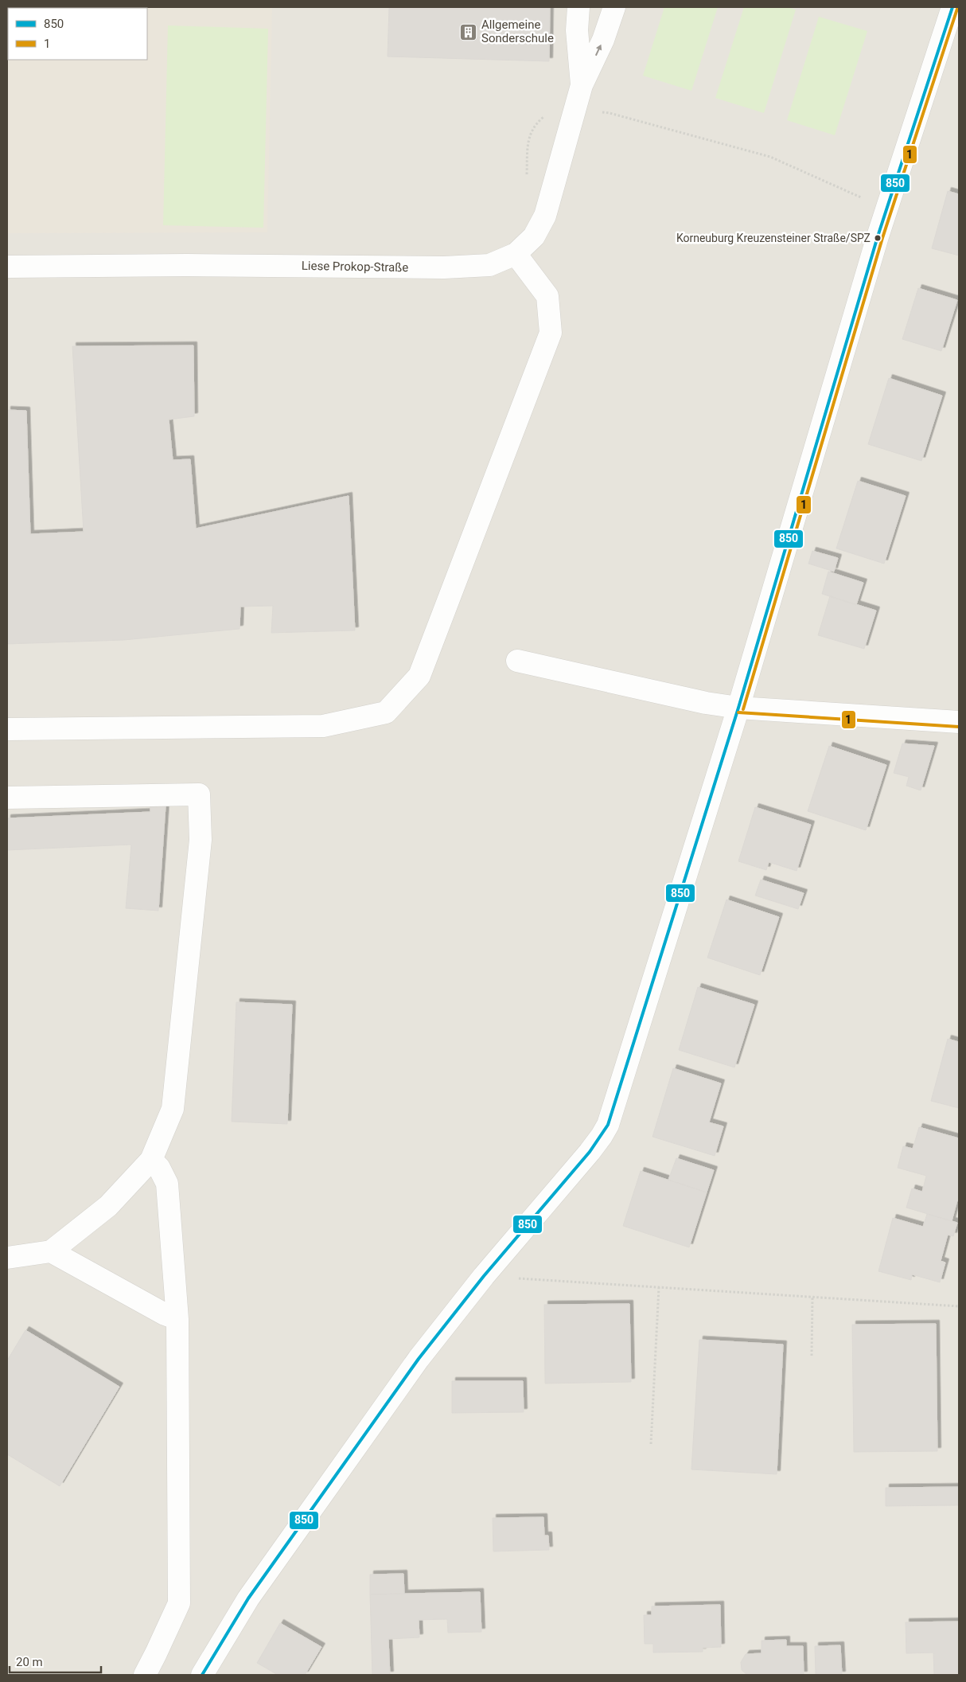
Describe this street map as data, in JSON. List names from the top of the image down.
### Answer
{
  "streets": {
    "street": ["Liese Prokop-Straße"]
  },
  "places": {
    "building": ["Allgemeine Sonderschule"],
    "other": ["Korneuburg Kreuzensteiner Straße/SPZ"]
  },
  "lines": ["transit line 850", "transit line 1"],
  "legend": ["850", "1"],
  "scale_bar": "20 m"
}
